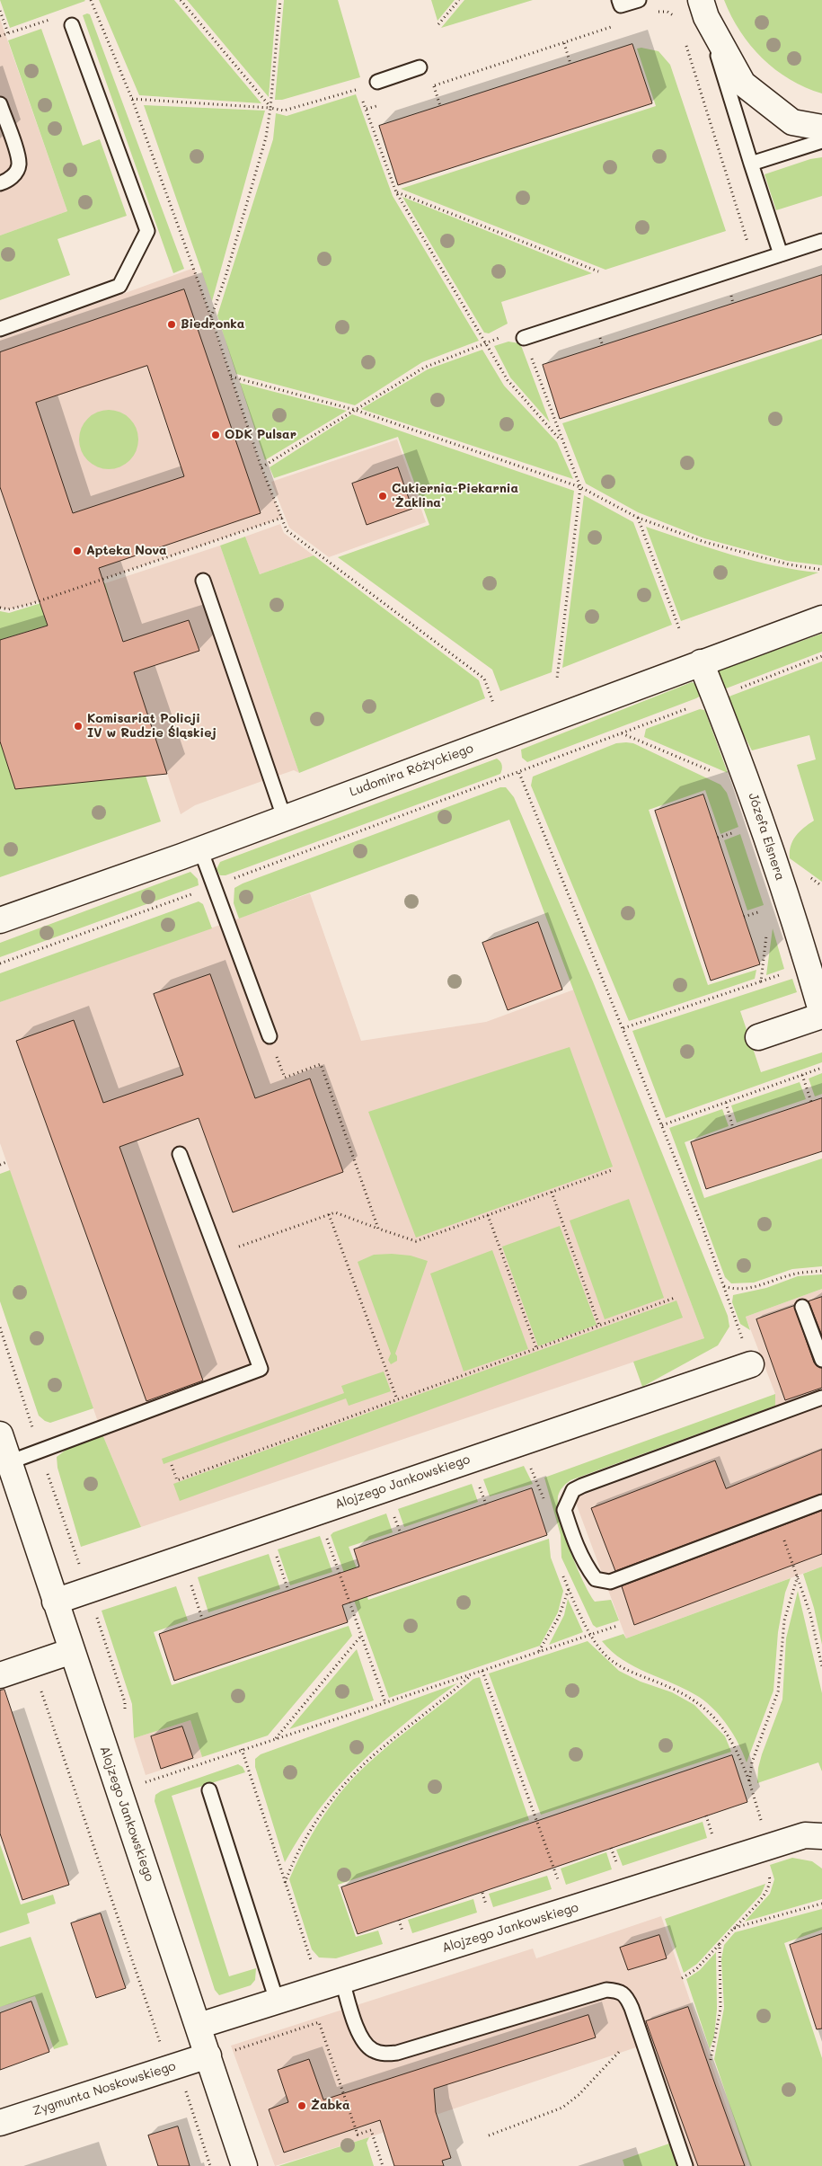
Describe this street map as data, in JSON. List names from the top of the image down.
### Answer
{
  "streets": {
    "street": [
      "Ludomira Różyckiego",
      "Józefa Elsnera",
      "Alojzego Jankowskiego",
      "Zygmunta Noskowskiego"
    ]
  },
  "crossings": [
    ["Ludomira Różyckiego", "Józefa Elsnera"],
    ["Alojzego Jankowskiego", "Zygmunta Noskowskiego"]
  ],
  "places": [
    "Biedronka",
    "ODK Pulsar",
    "Cukiernia-Piekarnia 'Żaklina'",
    "Apteka Nova",
    "Komisariat Policji IV w Rudzie Śląskiej",
    "Żabka"
  ]
}
